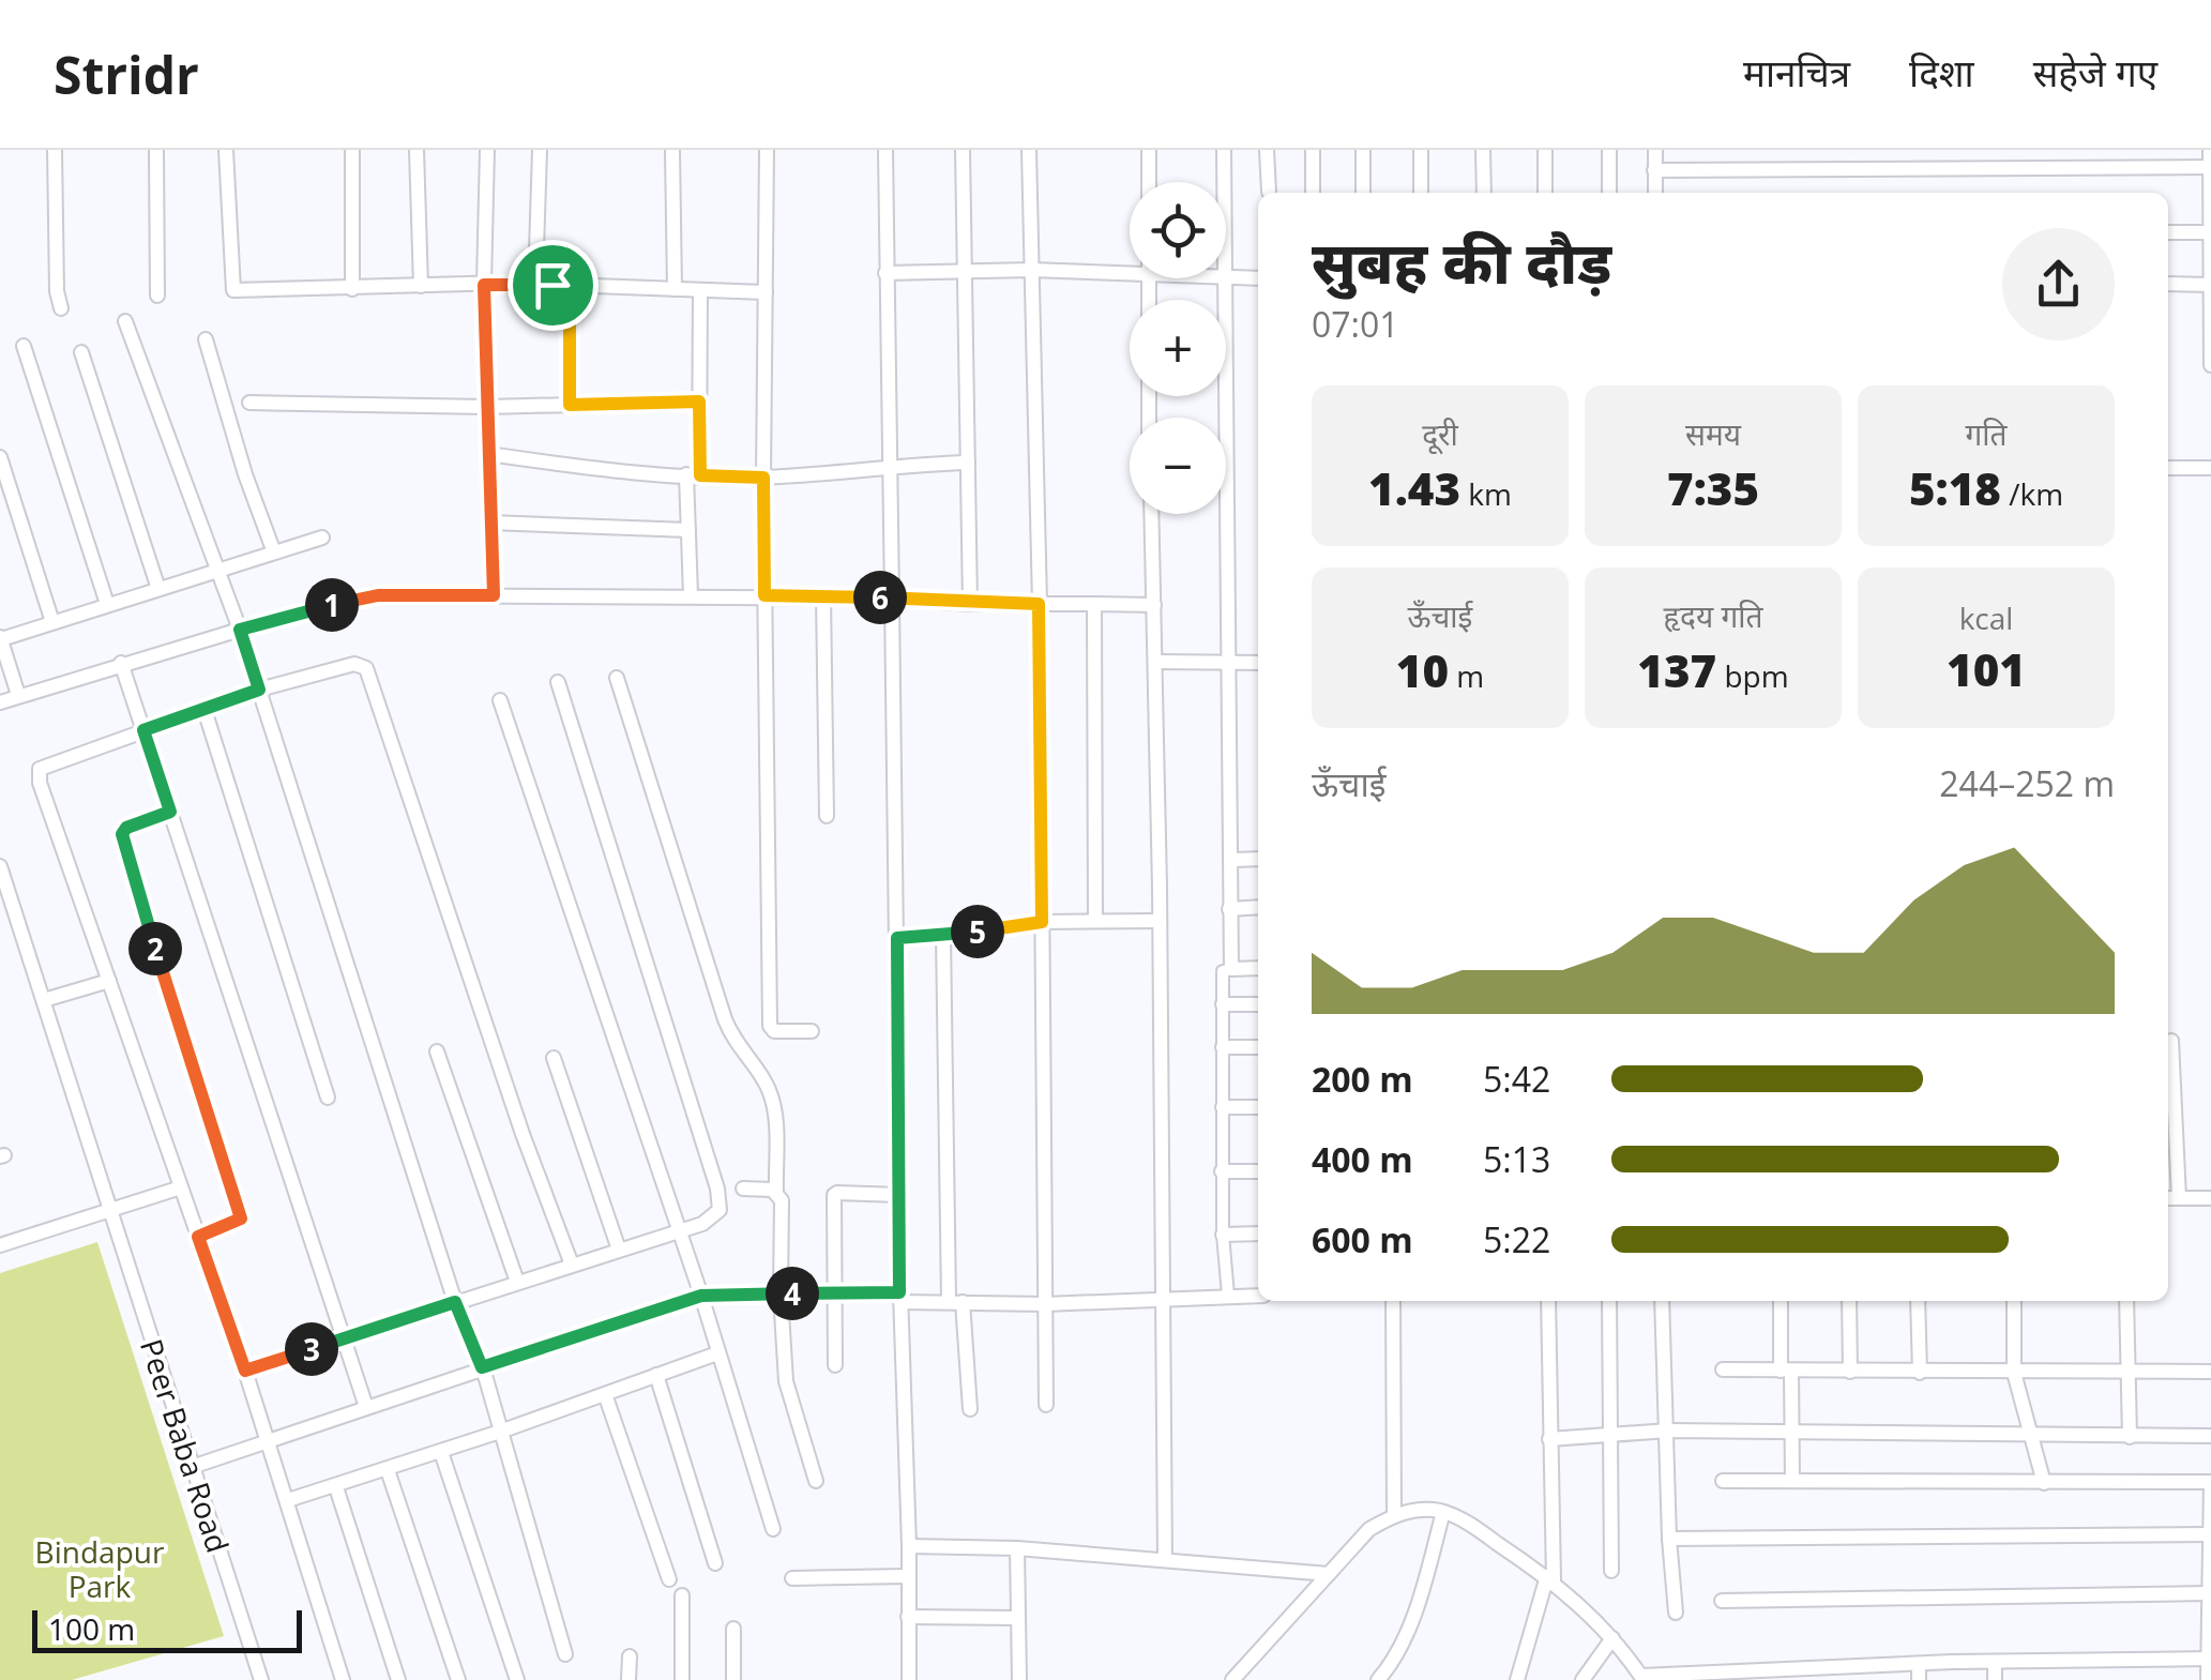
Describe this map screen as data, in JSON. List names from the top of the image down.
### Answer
{
  "streets": {
    "street": ["Peer Baba Road"]
  },
  "parks": ["Bindapur Park"],
  "scale_bar": "100 m",
  "page": {
    "header": "Stridr",
    "nav": ["मानचित्र", "दिशा", "सहेजे गए"],
    "map_buttons": ["+", "−"],
    "heading": ["सुबह की दौड़", "07:01"],
    "stats": [
      ["दूरी", "1.43 km"],
      ["समय", "7:35"],
      ["गति", "5:18 /km"],
      ["ऊँचाई", "10 m"],
      ["हृदय गति", "137 bpm"],
      ["kcal", "101"]
    ],
    "pins": [
      "6",
      "1",
      "5",
      "2",
      "4",
      "3"
    ],
    "chart": ["ऊँचाई", "244–252 m"],
    "list": [
      {
        "name": "200 m",
        "note": "5:42"
      },
      {
        "name": "400 m",
        "note": "5:13"
      },
      {
        "name": "600 m",
        "note": "5:22"
      }
    ],
    "scale": "100 m"
  }
}
